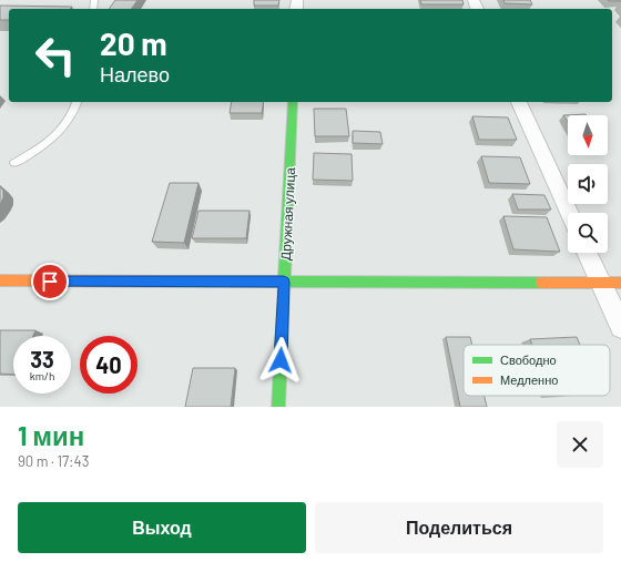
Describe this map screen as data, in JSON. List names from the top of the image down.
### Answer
{
  "streets": {
    "street": ["Дружная улица"]
  },
  "legend": ["Свободно", "Медленно"],
  "north": "bottom",
  "page": {
    "turn": ["20 m", "Налево"],
    "speed": "33 km/h",
    "limit": "40",
    "heading": ["1 мин", "90 m · 17:43"],
    "buttons": ["Выход", "Поделиться"]
  }
}
